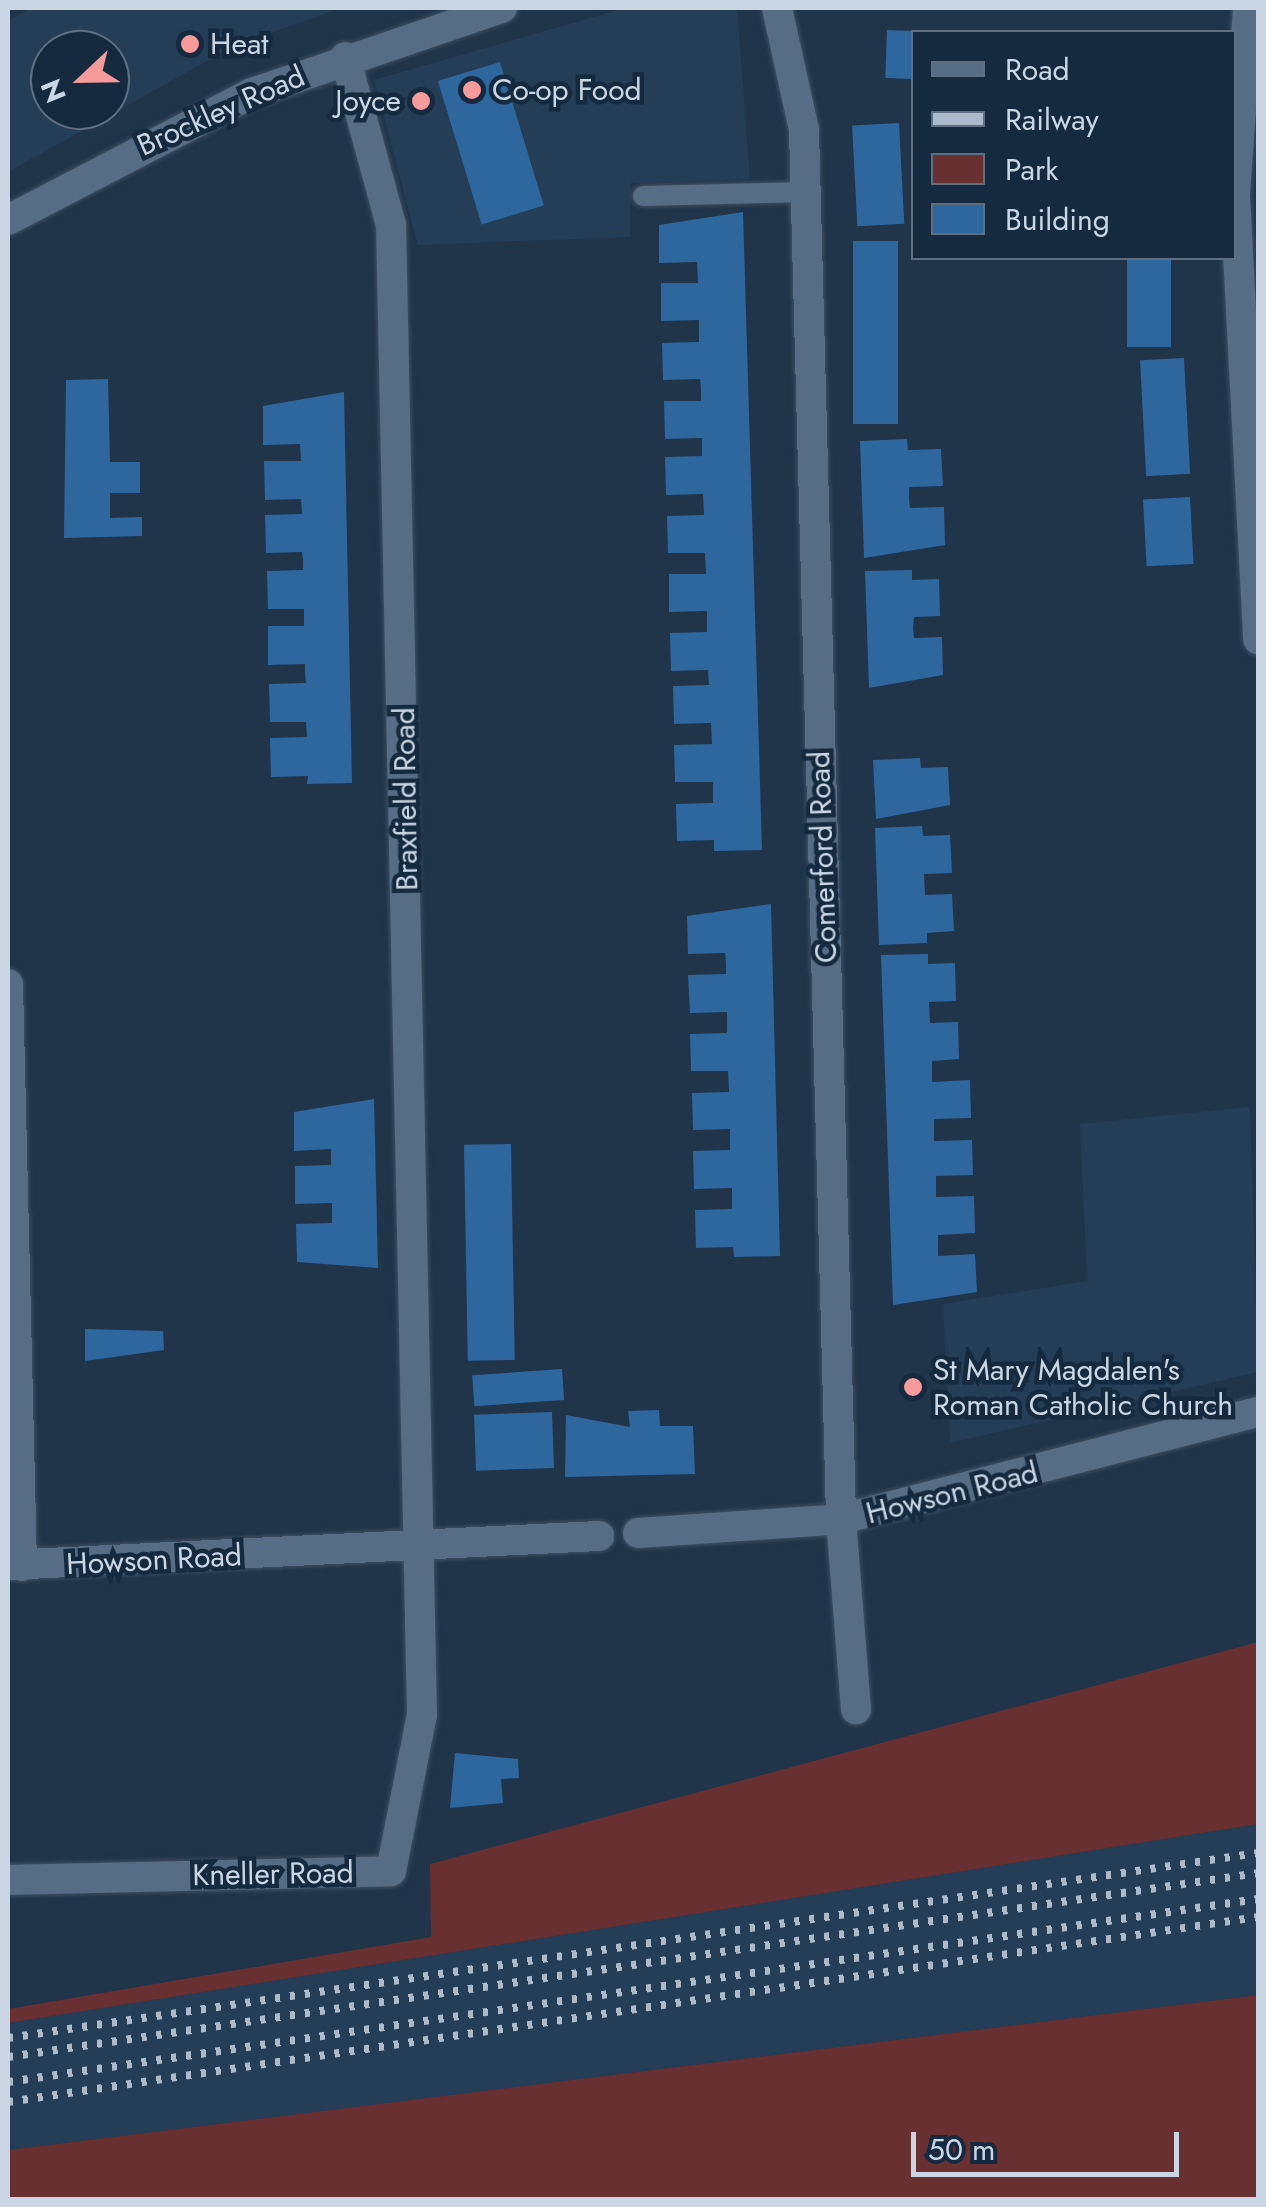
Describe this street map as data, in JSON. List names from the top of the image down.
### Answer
{
  "streets": {
    "street": [
      "Brockley Road",
      "Braxfield Road",
      "Comerford Road",
      "Howson Road",
      "Kneller Road"
    ]
  },
  "crossings": [
    ["Brockley Road", "Braxfield Road"],
    ["Braxfield Road", "Howson Road"],
    ["Braxfield Road", "Kneller Road"],
    ["Comerford Road", "Howson Road"],
    ["Howson Road", "Kneller Road"]
  ],
  "places": [
    "Heat",
    "Co-op Food",
    "Joyce",
    "St Mary Magdalen's Roman Catholic Church"
  ],
  "legend": [
    "Road",
    "Railway",
    "Park",
    "Building"
  ],
  "scale_bar": "50 m",
  "north": "left"
}
